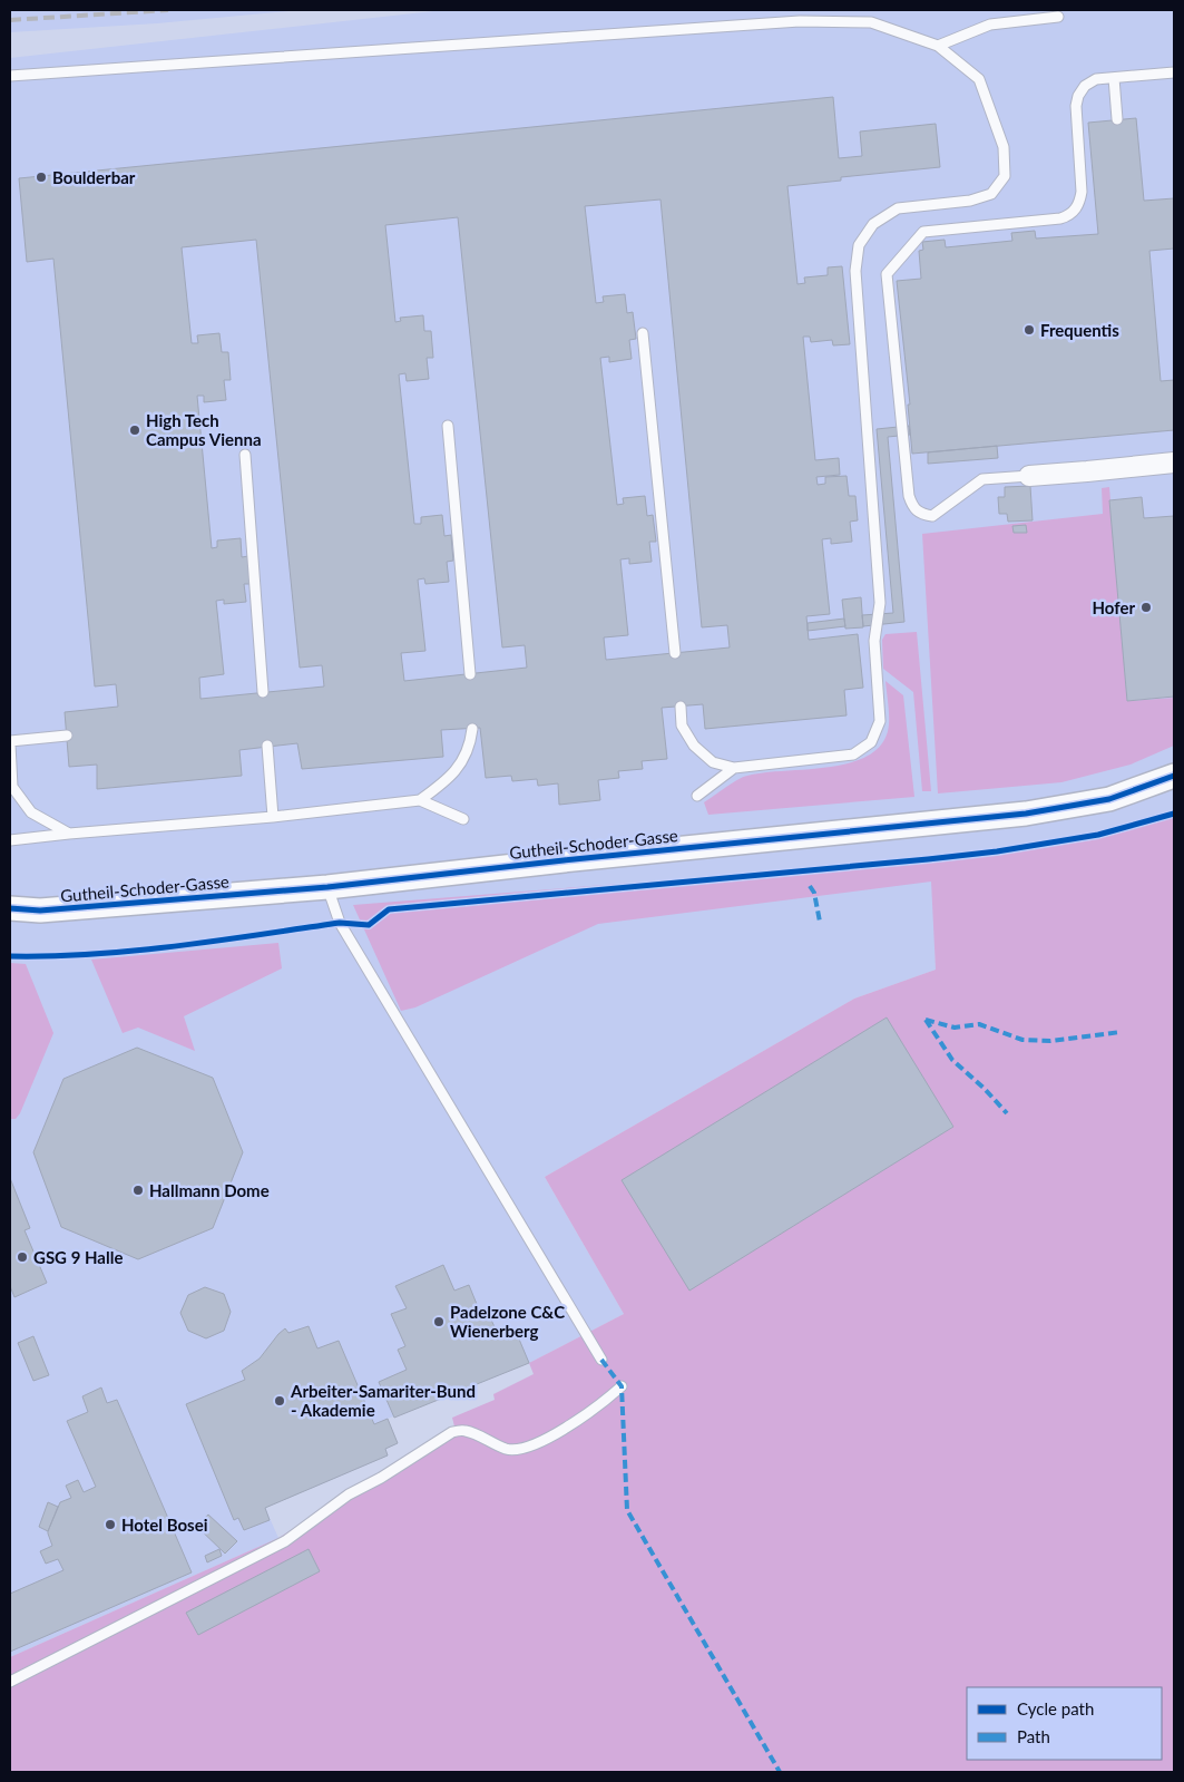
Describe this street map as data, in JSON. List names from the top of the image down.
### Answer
{
  "streets": {
    "street": ["Gutheil-Schoder-Gasse"]
  },
  "places": [
    "Boulderbar",
    "Frequentis",
    "High Tech Campus Vienna",
    "Hofer",
    "Hallmann Dome",
    "GSG 9 Halle",
    "Padelzone C&C Wienerberg",
    "Arbeiter-Samariter-Bund - Akademie",
    "Hotel Bosei"
  ],
  "legend": ["Cycle path", "Path"]
}
